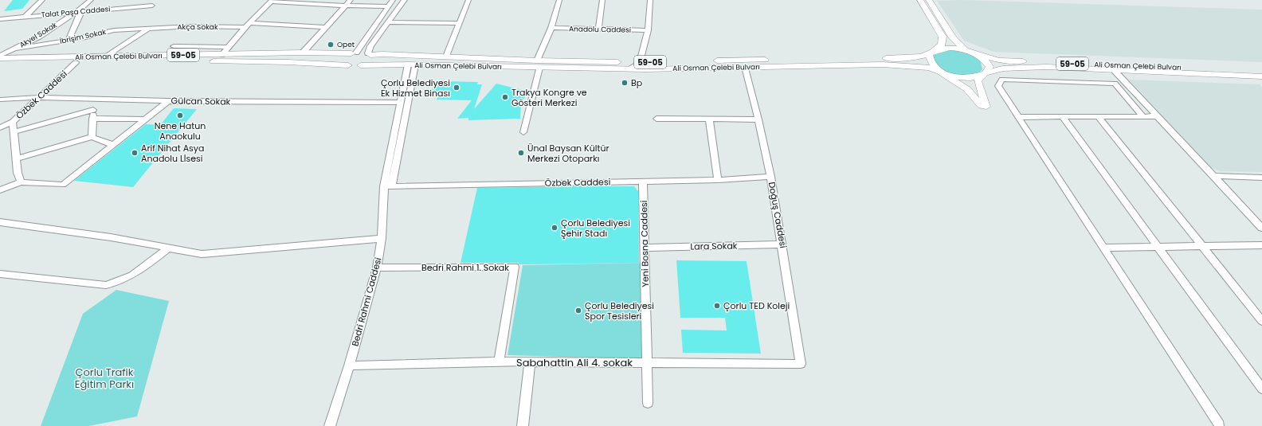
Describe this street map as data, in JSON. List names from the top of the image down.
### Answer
{
  "streets": {
    "main road": ["59-05", "Ali Osman Çelebi Bulvarı"],
    "street": [
      "Talat Paşa Caddesi",
      "Akça Sokak",
      "Anadolu Caddesi",
      "Akyel Sokak",
      "İbrişim Sokak",
      "Özbek Caddesi",
      "Gülcan Sokak",
      "Doğuş Caddesi",
      "Yeni Bosna Caddesi",
      "Lara Sokak",
      "Bedri Rahmi 1. Sokak",
      "Bedri Rahmi Caddesi",
      "Sabahattin Ali 4. sokak"
    ]
  },
  "crossings": [
    ["Talat Paşa Caddesi", "Akyel Sokak"],
    ["Akça Sokak", "İbrişim Sokak"],
    ["Akyel Sokak", "İbrişim Sokak"],
    ["Akyel Sokak", "Ali Osman Çelebi Bulvarı"],
    ["59-05", "Ali Osman Çelebi Bulvarı"],
    ["Ali Osman Çelebi Bulvarı", "Özbek Caddesi"],
    ["Ali Osman Çelebi Bulvarı", "Doğuş Caddesi"],
    ["Ali Osman Çelebi Bulvarı", "Bedri Rahmi Caddesi"],
    ["Özbek Caddesi", "Gülcan Sokak"],
    ["Özbek Caddesi", "Doğuş Caddesi"],
    ["Özbek Caddesi", "Yeni Bosna Caddesi"],
    ["Özbek Caddesi", "Bedri Rahmi Caddesi"],
    ["Gülcan Sokak", "Bedri Rahmi Caddesi"],
    ["Doğuş Caddesi", "Lara Sokak"],
    ["Doğuş Caddesi", "Sabahattin Ali 4. sokak"],
    ["Yeni Bosna Caddesi", "Lara Sokak"],
    ["Yeni Bosna Caddesi", "Sabahattin Ali 4. sokak"],
    ["Bedri Rahmi 1. Sokak", "Bedri Rahmi Caddesi"],
    ["Bedri Rahmi 1. Sokak", "Sabahattin Ali 4. sokak"],
    ["Bedri Rahmi Caddesi", "Sabahattin Ali 4. sokak"]
  ],
  "parks": ["Çorlu Trafik Eğitim Parkı"],
  "places": [
    "Opet",
    "Bp",
    "Çorlu Belediyesi Ek Hizmet Binası",
    "Trakya Kongre ve Gösteri Merkezi",
    "Nene Hatun Anaokulu",
    "Arif Nihat Asya Anadolu Lİsesi",
    "Ünal Baysan Kültür Merkezi Otoparkı",
    "Çorlu Belediyesi Şehir Stadı",
    "Çorlu TED Koleji",
    "Çorlu Belediyesi Spor Tesisleri"
  ]
}
